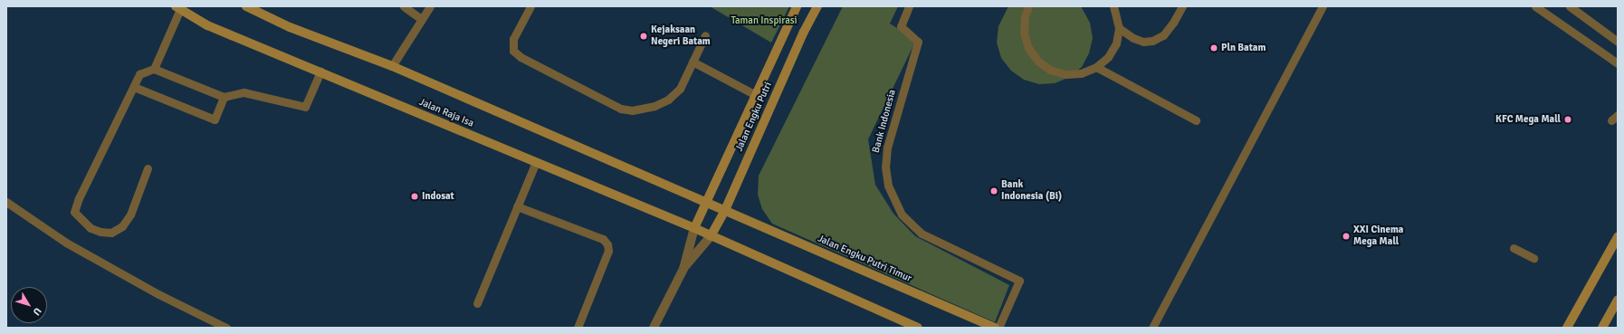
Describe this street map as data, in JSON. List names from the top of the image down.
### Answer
{
  "streets": {
    "main road": ["Jalan Raja Isa", "Jalan Engku Putri", "Jalan Engku Putri Timur"],
    "lane": ["Bank Indonesia"]
  },
  "crossings": [
    ["Jalan Raja Isa", "Jalan Engku Putri"],
    ["Jalan Engku Putri", "Jalan Engku Putri Timur"]
  ],
  "parks": ["Taman Inspirasi"],
  "places": [
    "Kejaksaan Negeri Batam",
    "Pln Batam",
    "KFC Mega Mall",
    "Bank Indonesia (Bi)",
    "Indosat",
    "XXI Cinema Mega Mall"
  ],
  "north": "bottom right"
}
